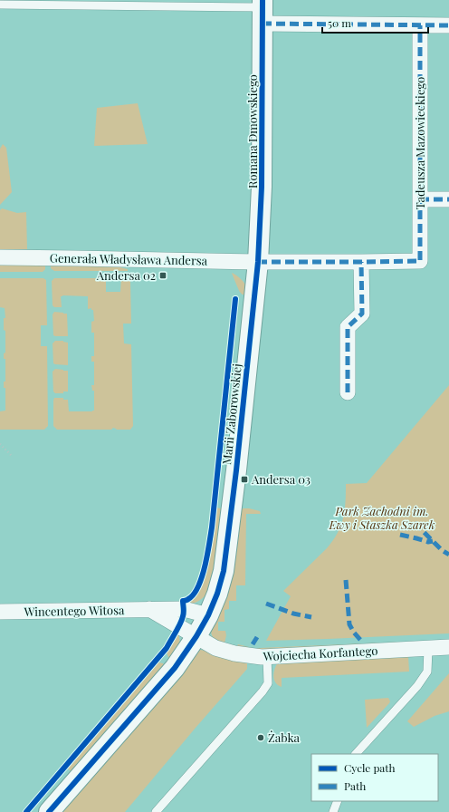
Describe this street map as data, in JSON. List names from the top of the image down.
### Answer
{
  "streets": {
    "street": [
      "Romana Dmowskiego",
      "Tadeusza Mazowieckiego",
      "Generała Władysława Andersa",
      "Marii Zaborowskiej",
      "Wincentego Witosa",
      "Wojciecha Korfantego"
    ]
  },
  "crossings": [
    ["Romana Dmowskiego", "Generała Władysława Andersa"],
    ["Romana Dmowskiego", "Marii Zaborowskiej"],
    ["Tadeusza Mazowieckiego", "Generała Władysława Andersa"],
    ["Generała Władysława Andersa", "Marii Zaborowskiej"],
    ["Marii Zaborowskiej", "Wincentego Witosa"],
    ["Marii Zaborowskiej", "Wojciecha Korfantego"]
  ],
  "parks": ["Park Zachodni im. Ewy i Staszka Szarek"],
  "places": {
    "transit": ["Andersa 02", "Andersa 03"],
    "other": ["Żabka"]
  },
  "legend": ["Cycle path", "Path"],
  "scale_bar": "50 m"
}
